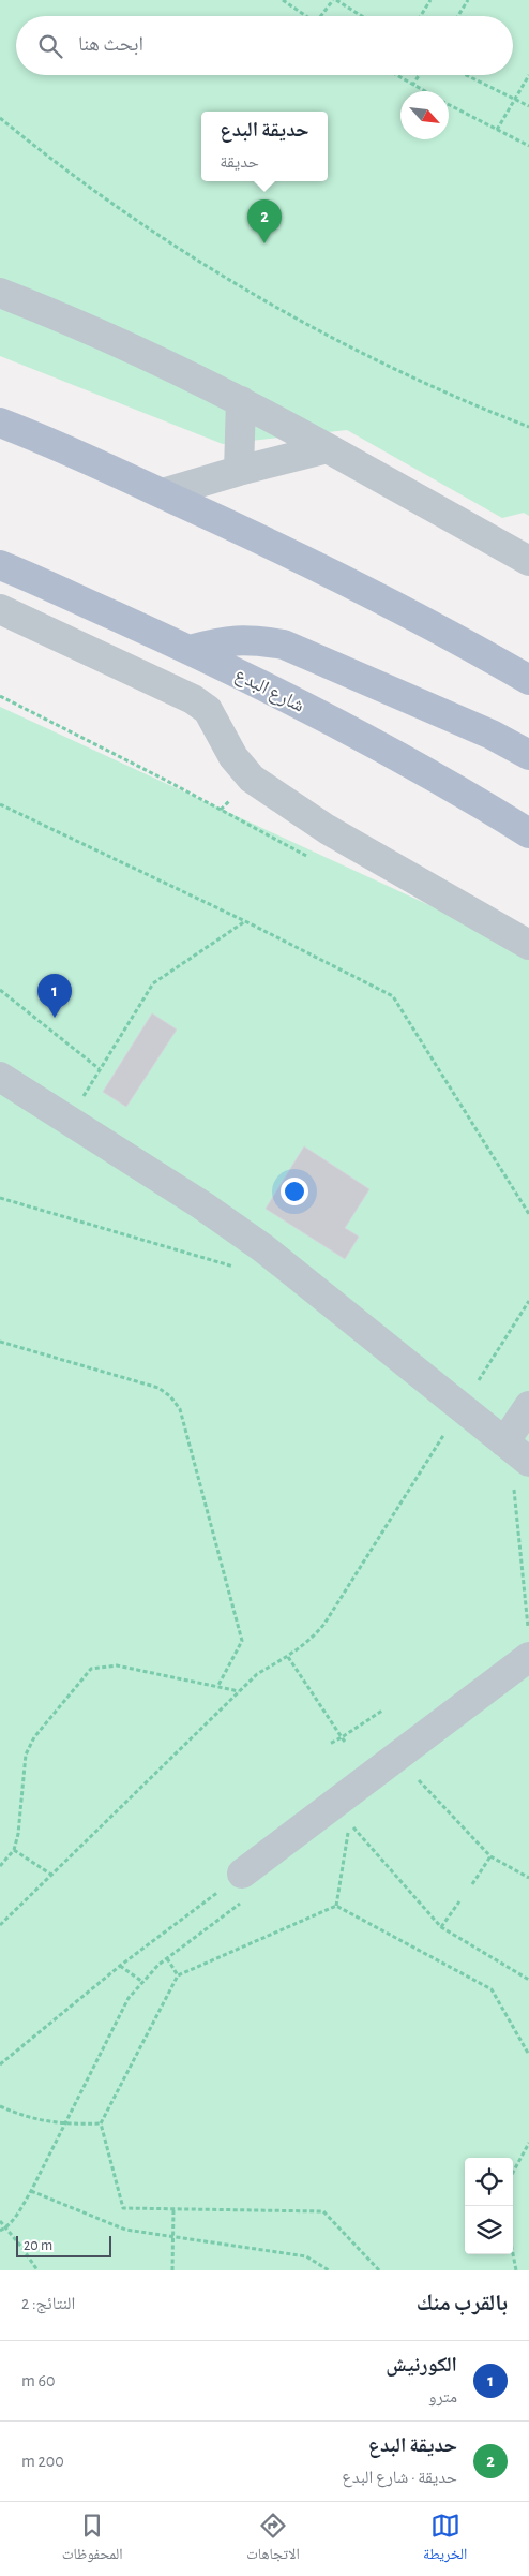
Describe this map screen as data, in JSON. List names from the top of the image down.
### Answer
{
  "streets": {
    "main road": ["شارع البدع"]
  },
  "scale_bar": "20 m",
  "north": "bottom right",
  "page": {
    "search": "ابحث هنا",
    "popup": ["حديقة البدع", "حديقة"],
    "pins": ["2", "1"],
    "scale": "20 m",
    "heading": ["بالقرب منك", "النتائج: 2"],
    "list": [
      {
        "mark": "1",
        "name": "الكورنيش",
        "note": "مترو",
        "value": "60 m"
      },
      {
        "mark": "2",
        "name": "حديقة البدع",
        "note": "حديقة · شارع البدع",
        "value": "200 m"
      }
    ],
    "nav": ["الخريطة", "الاتجاهات", "المحفوظات"]
  }
}
